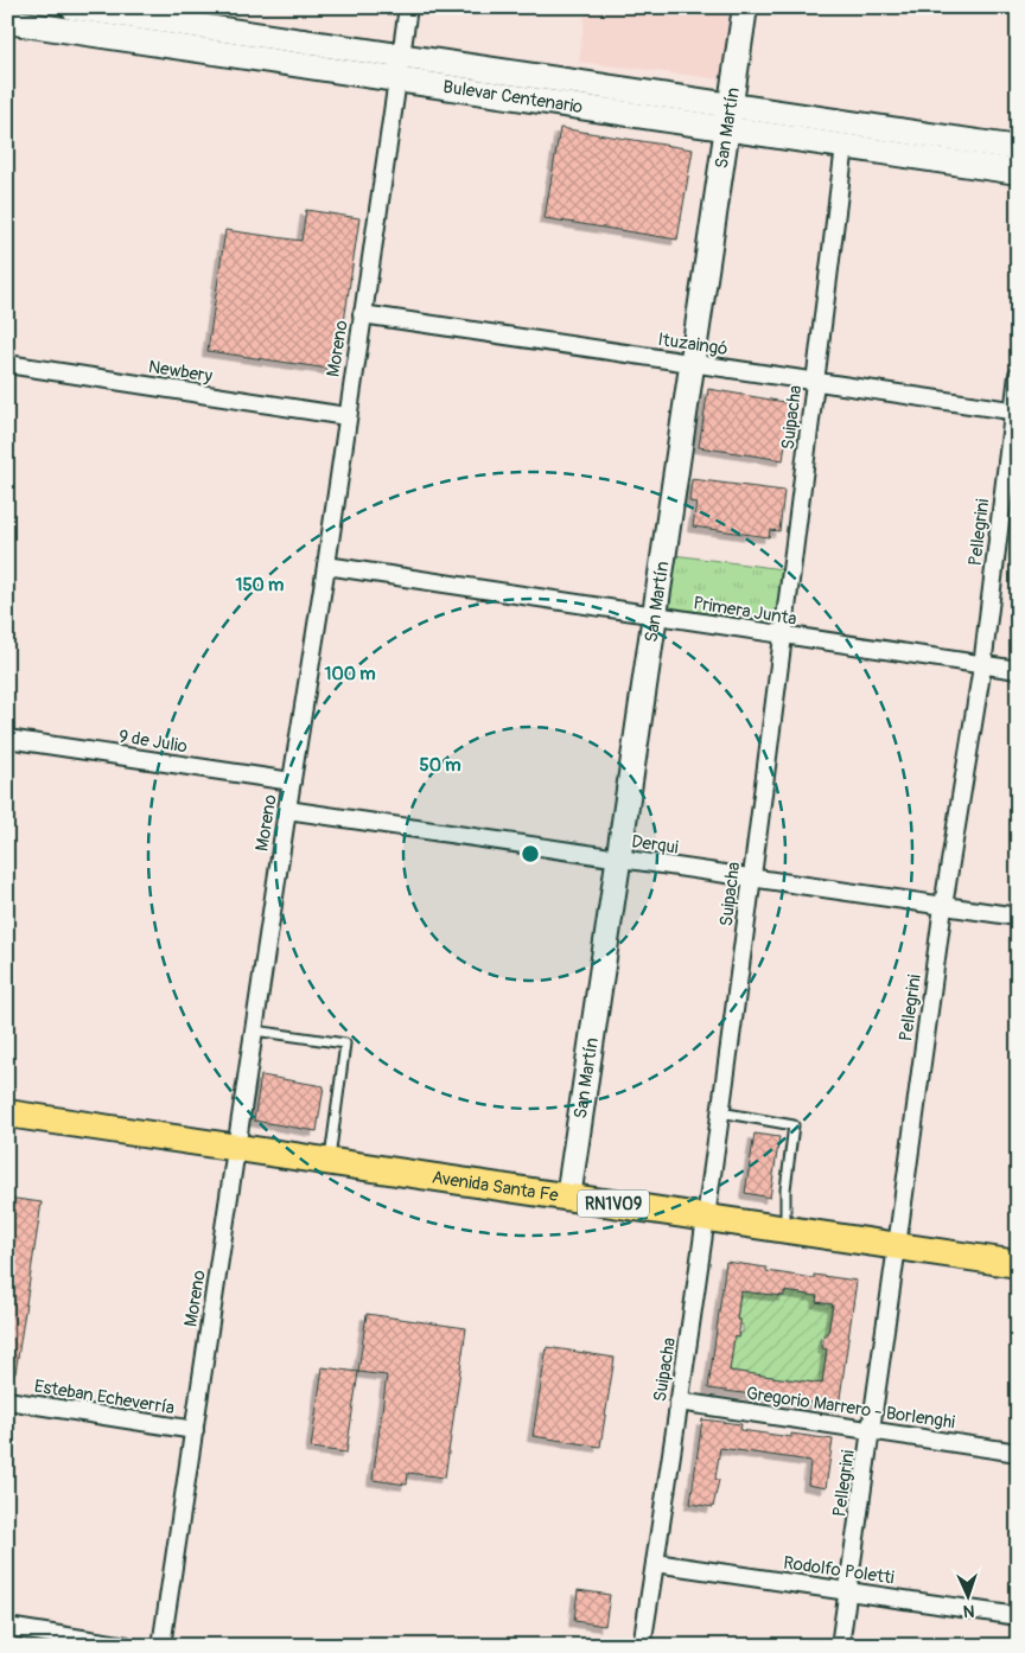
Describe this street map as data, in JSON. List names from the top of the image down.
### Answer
{
  "streets": {
    "main road": [
      "Bulevar Centenario",
      "San Martín",
      "Avenida Santa Fe",
      "RN1V09"
    ],
    "street": [
      "Ituzaingó",
      "Moreno",
      "Newbery",
      "Suipacha",
      "Pellegrini",
      "Primera Junta",
      "9 de Julio",
      "Derqui",
      "Esteban Echeverría",
      "Gregorio Marrero - Borlenghi",
      "Rodolfo Poletti"
    ]
  },
  "crossings": [
    ["Bulevar Centenario", "San Martín"],
    ["Bulevar Centenario", "Moreno"],
    ["Bulevar Centenario", "Suipacha"],
    ["San Martín", "Ituzaingó"],
    ["San Martín", "Primera Junta"],
    ["San Martín", "Derqui"],
    ["San Martín", "Avenida Santa Fe"],
    ["Ituzaingó", "Moreno"],
    ["Ituzaingó", "Suipacha"],
    ["Ituzaingó", "Pellegrini"],
    ["Moreno", "Newbery"],
    ["Moreno", "Primera Junta"],
    ["Moreno", "9 de Julio"],
    ["Moreno", "Derqui"],
    ["Moreno", "Avenida Santa Fe"],
    ["Moreno", "Esteban Echeverría"],
    ["Suipacha", "Primera Junta"],
    ["Suipacha", "Derqui"],
    ["Suipacha", "Avenida Santa Fe"],
    ["Suipacha", "Gregorio Marrero - Borlenghi"],
    ["Suipacha", "Rodolfo Poletti"],
    ["Pellegrini", "Primera Junta"],
    ["Pellegrini", "Derqui"],
    ["Pellegrini", "Avenida Santa Fe"],
    ["Pellegrini", "Gregorio Marrero - Borlenghi"],
    ["Pellegrini", "Rodolfo Poletti"]
  ],
  "north": "bottom",
  "rings": ["150 m", "100 m", "50 m"]
}
